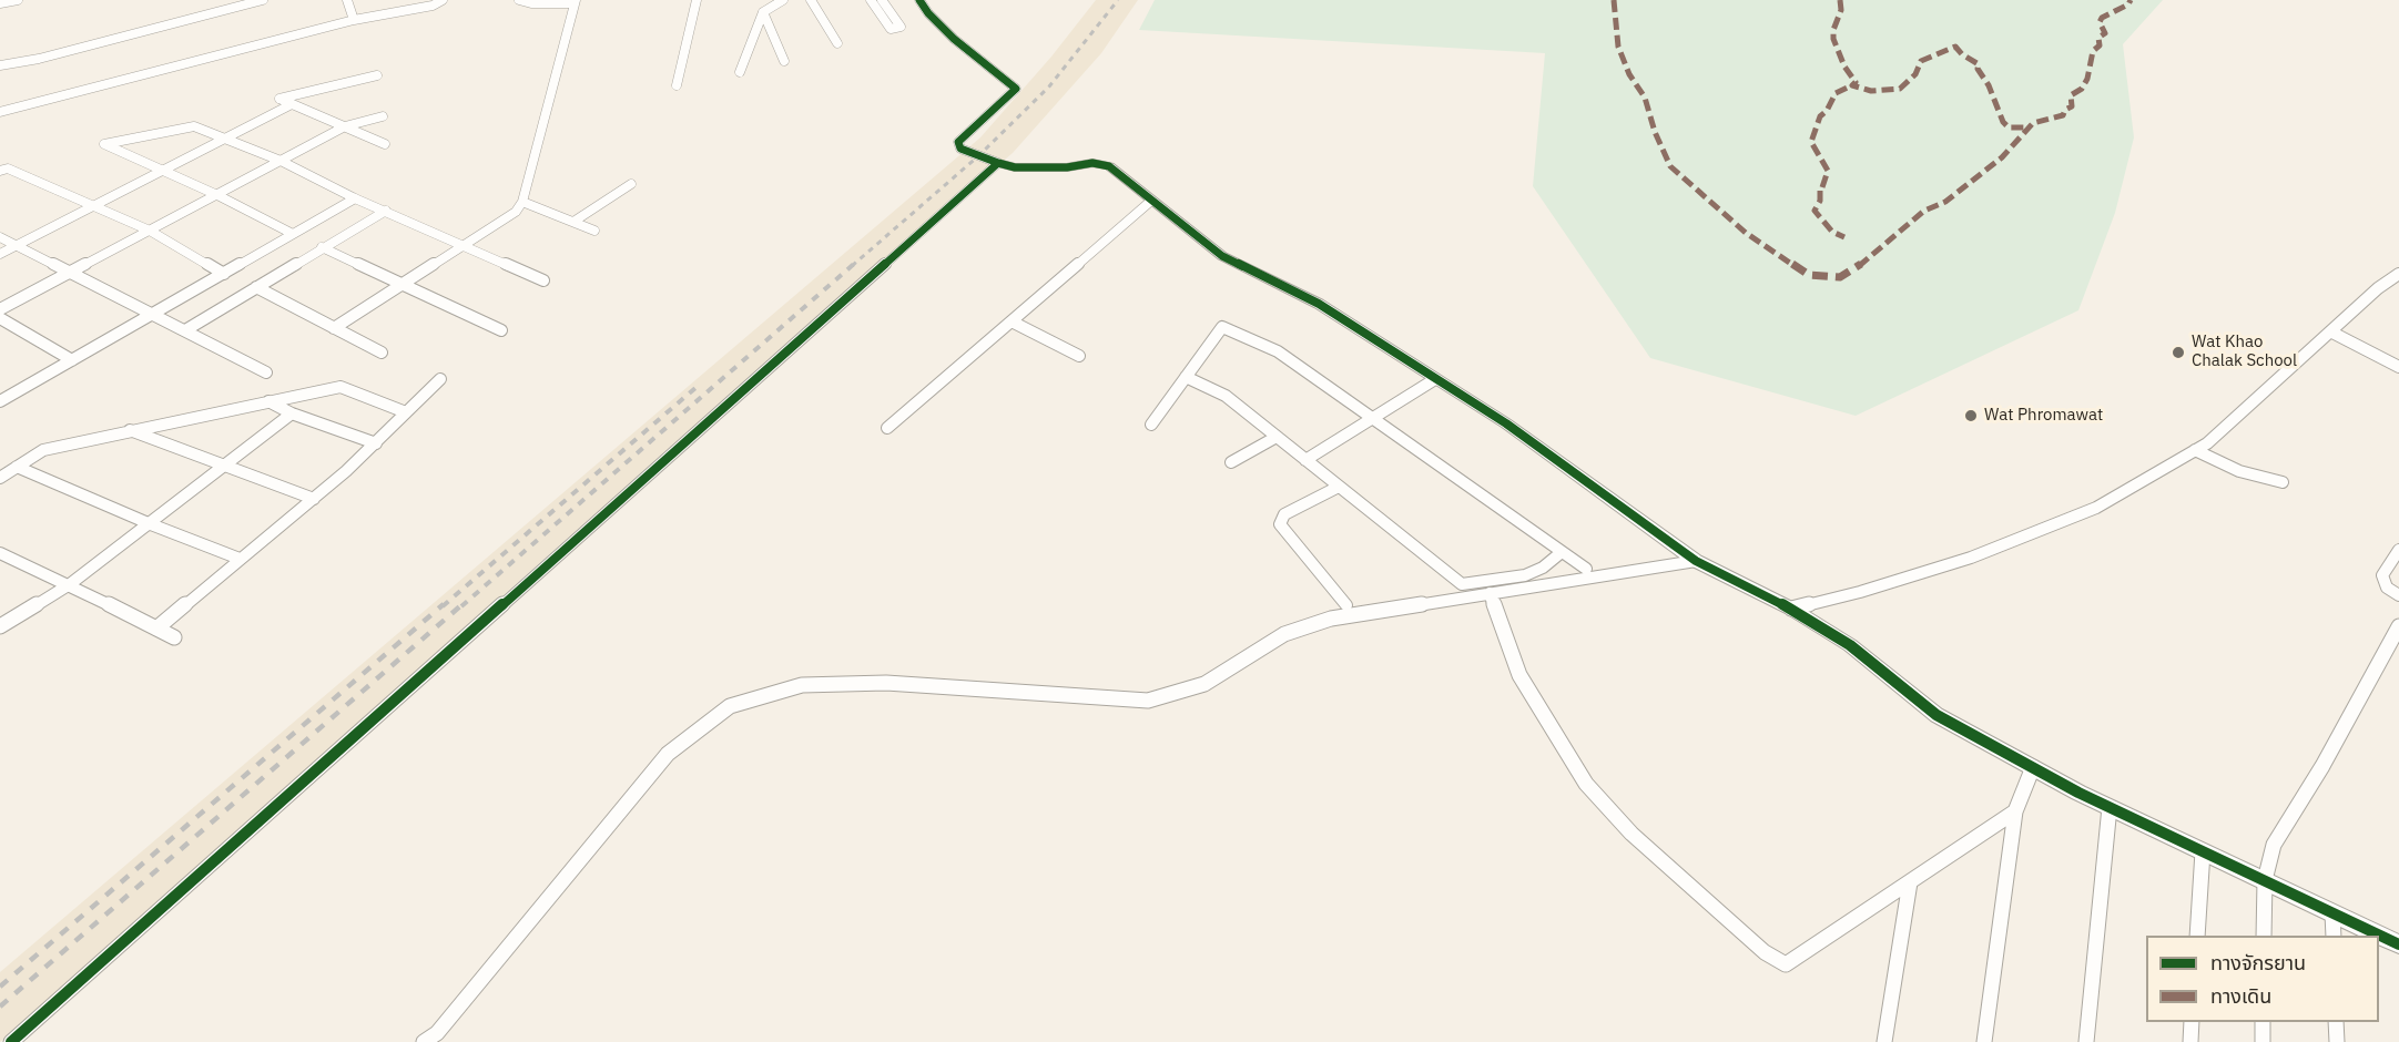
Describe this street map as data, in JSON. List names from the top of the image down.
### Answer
{
  "places": ["Wat Khao Chalak School", "Wat Phromawat"],
  "legend": ["ทางจักรยาน", "ทางเดิน"]
}
